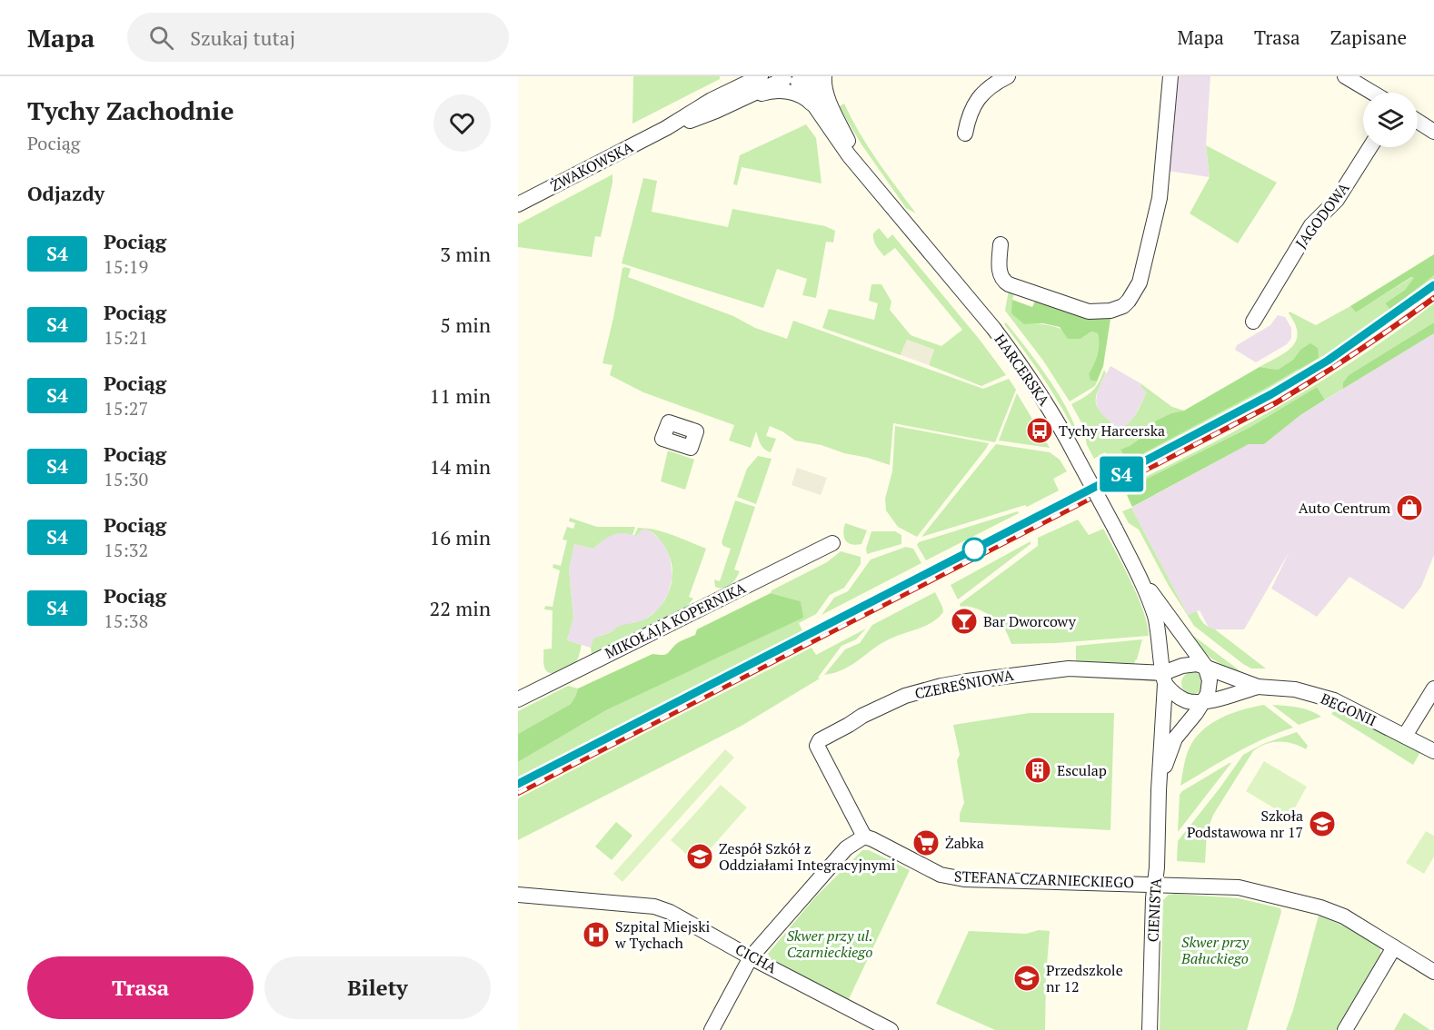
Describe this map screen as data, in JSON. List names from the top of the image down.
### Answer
{
  "streets": {
    "street": [
      "ŻWAKOWSKA",
      "JAGODOWA",
      "HARCERSKA",
      "MIKOŁAJA KOPERNIKA",
      "CZEREŚNIOWA",
      "BEGONII",
      "STEFANA CZARNIECKIEGO",
      "CIENISTA",
      "CICHA"
    ]
  },
  "crossings": [
    ["ŻWAKOWSKA", "HARCERSKA"],
    ["HARCERSKA", "CZEREŚNIOWA"],
    ["HARCERSKA", "BEGONII"],
    ["HARCERSKA", "CIENISTA"],
    ["CZEREŚNIOWA", "BEGONII"],
    ["CZEREŚNIOWA", "STEFANA CZARNIECKIEGO"],
    ["CZEREŚNIOWA", "CIENISTA"],
    ["BEGONII", "CIENISTA"],
    ["STEFANA CZARNIECKIEGO", "CIENISTA"]
  ],
  "parks": ["Skwer przy ul. Czarnieckiego", "Skwer przy Bałuckiego"],
  "places": {
    "bus stop": ["Tychy Harcerska"],
    "shop": ["Auto Centrum"],
    "bar": ["Bar Dworcowy"],
    "building": ["Esculap"],
    "school or university": ["Szkoła Podstawowa nr 17", "Zespół Szkół z Oddziałami Integracyjnymi", "Przedszkole nr 12"],
    "supermarket": ["Żabka"],
    "hospital": ["Szpital Miejski w Tychach"]
  },
  "page": {
    "header": "Mapa",
    "search": "Szukaj tutaj",
    "nav": ["Mapa", "Trasa", "Zapisane"],
    "heading": [
      ["Tychy Zachodnie", "Pociąg"],
      "Odjazdy"
    ],
    "on_map": "S4",
    "list": [
      {
        "mark": "S4",
        "name": "Pociąg",
        "note": "15:19",
        "value": "3 min"
      },
      {
        "mark": "S4",
        "name": "Pociąg",
        "note": "15:21",
        "value": "5 min"
      },
      {
        "mark": "S4",
        "name": "Pociąg",
        "note": "15:27",
        "value": "11 min"
      },
      {
        "mark": "S4",
        "name": "Pociąg",
        "note": "15:30",
        "value": "14 min"
      },
      {
        "mark": "S4",
        "name": "Pociąg",
        "note": "15:32",
        "value": "16 min"
      },
      {
        "mark": "S4",
        "name": "Pociąg",
        "note": "15:38",
        "value": "22 min"
      }
    ],
    "buttons": ["Trasa", "Bilety"]
  }
}
